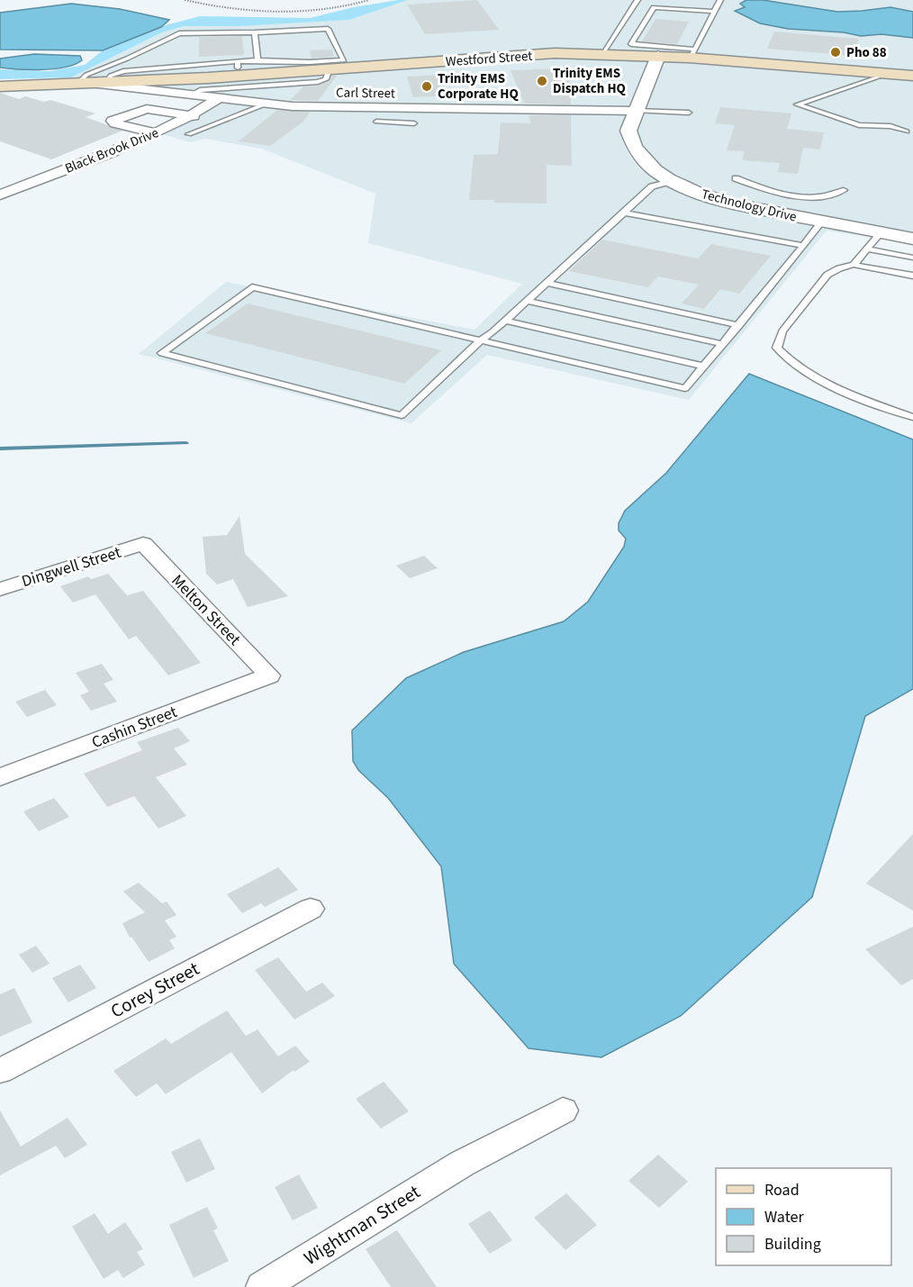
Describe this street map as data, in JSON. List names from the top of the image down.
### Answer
{
  "streets": {
    "main road": ["Westford Street"],
    "street": [
      "Carl Street",
      "Black Brook Drive",
      "Technology Drive",
      "Dingwell Street",
      "Melton Street",
      "Cashin Street",
      "Corey Street",
      "Wightman Street"
    ]
  },
  "crossings": [
    ["Westford Street", "Carl Street"],
    ["Westford Street", "Technology Drive"],
    ["Carl Street", "Black Brook Drive"],
    ["Carl Street", "Technology Drive"],
    ["Dingwell Street", "Melton Street"],
    ["Melton Street", "Cashin Street"]
  ],
  "places": ["Pho 88", "Trinity EMS Dispatch HQ", "Trinity EMS Corporate HQ"],
  "legend": ["Road", "Water", "Building"]
}
